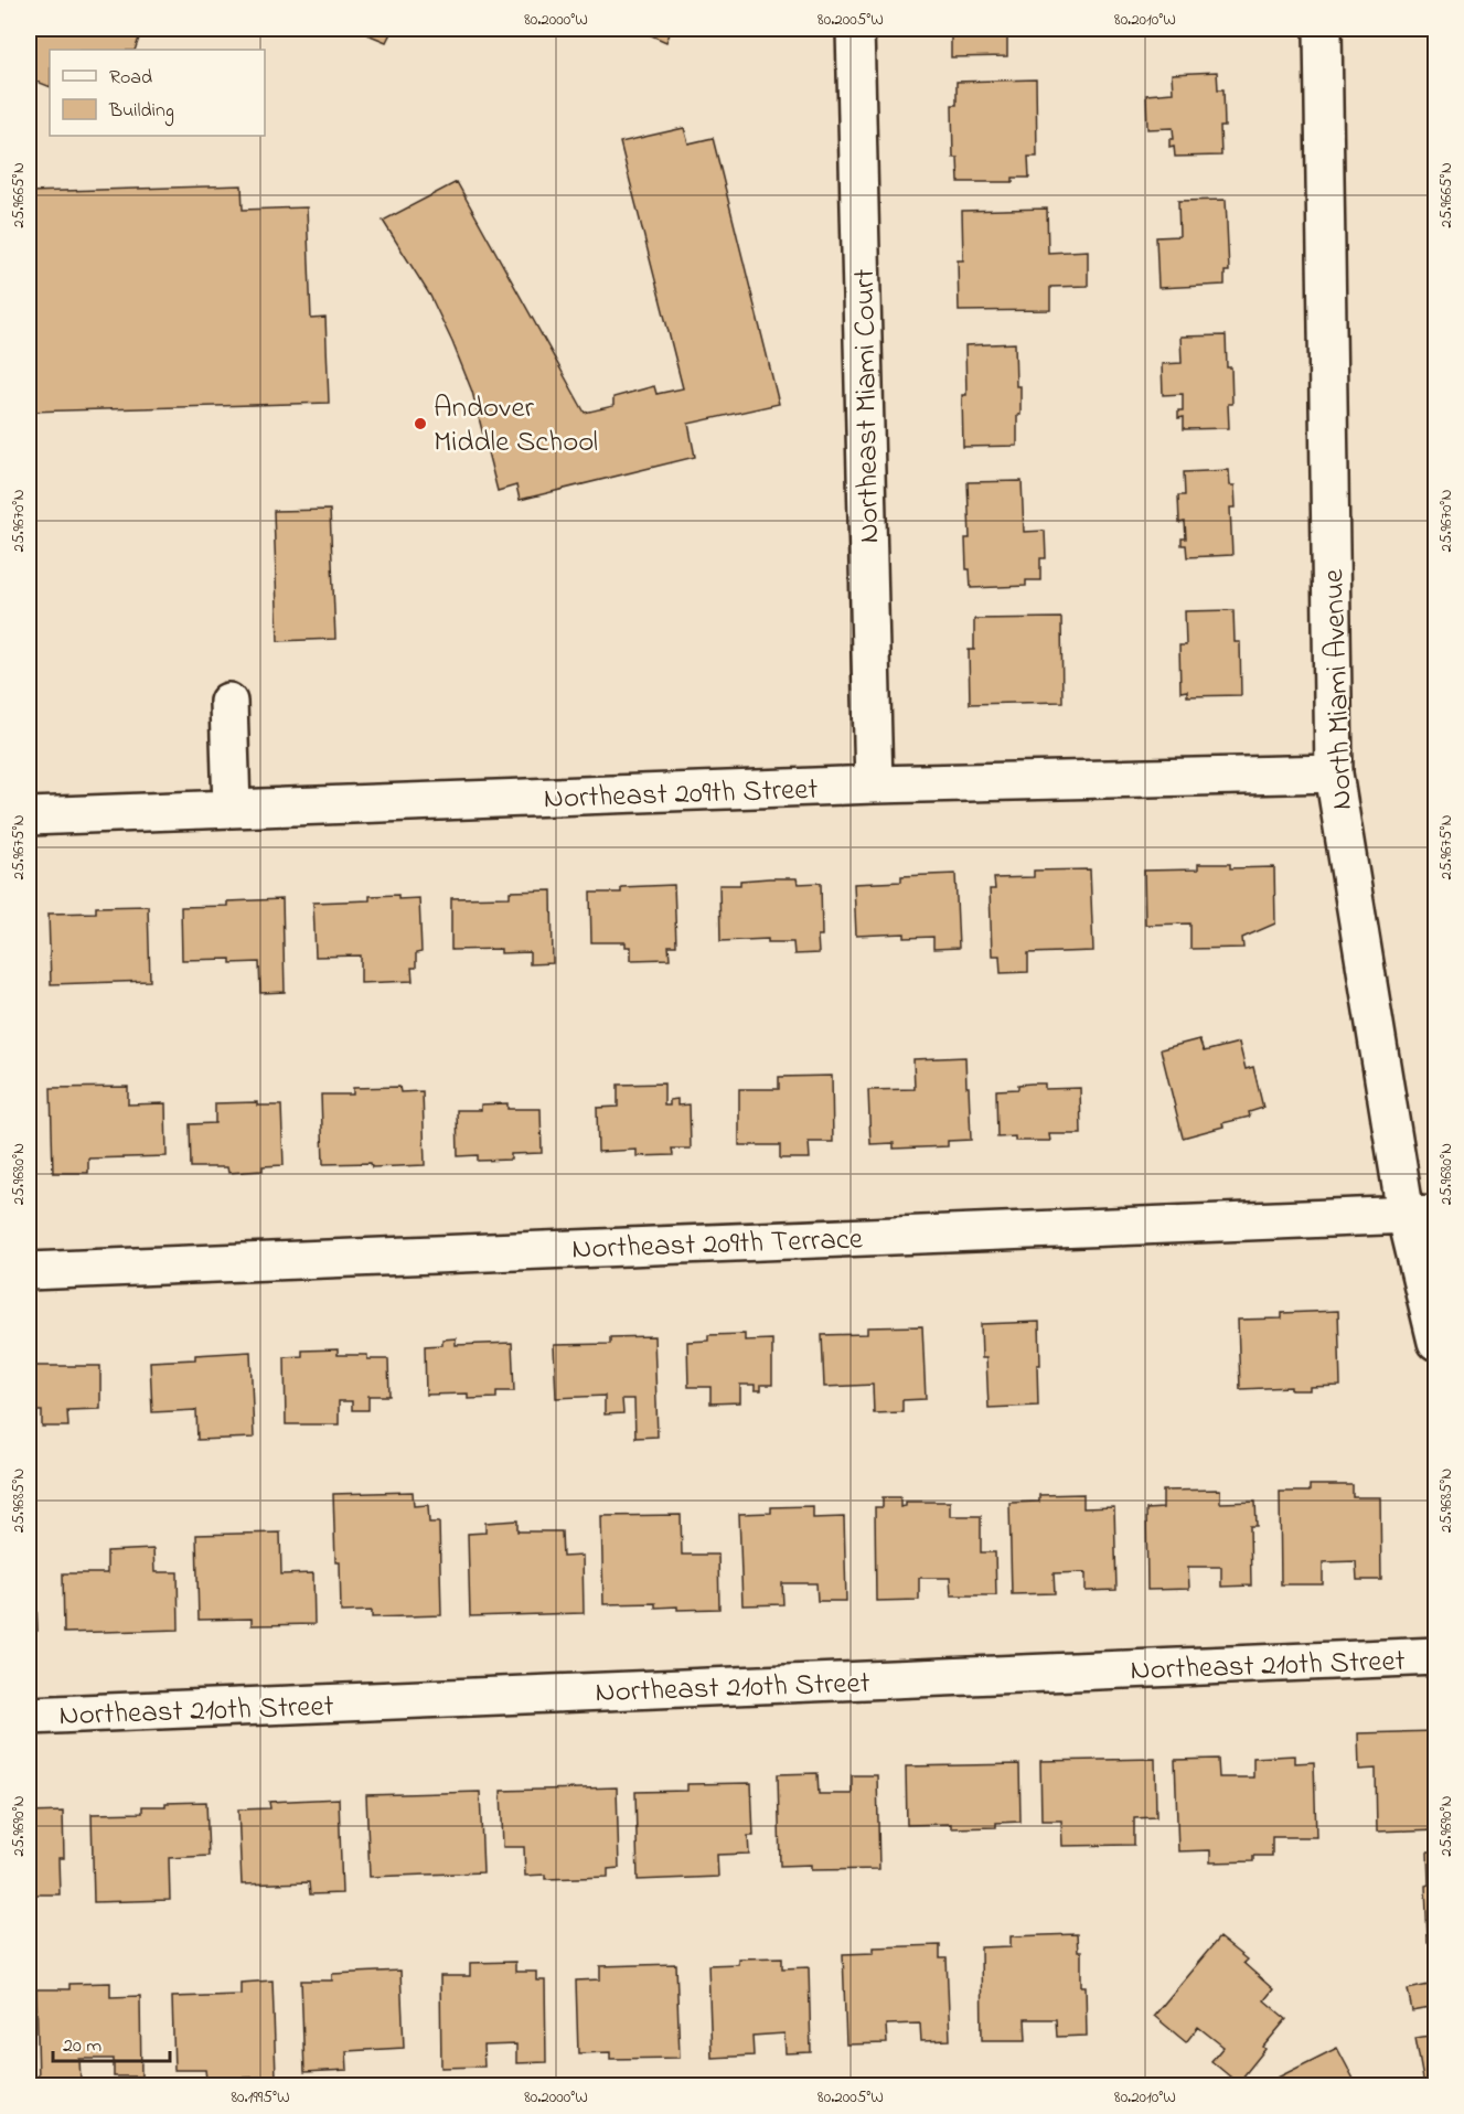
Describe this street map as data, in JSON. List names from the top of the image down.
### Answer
{
  "streets": {
    "street": [
      "Northeast Miami Court",
      "North Miami Avenue",
      "Northeast 209th Street",
      "Northeast 209th Terrace",
      "Northeast 210th Street"
    ]
  },
  "crossings": [
    ["Northeast Miami Court", "Northeast 209th Street"],
    ["North Miami Avenue", "Northeast 209th Street"],
    ["North Miami Avenue", "Northeast 209th Terrace"]
  ],
  "places": ["Andover Middle School"],
  "legend": ["Road", "Building"],
  "scale_bar": "20 m",
  "coordinates": [
    "80.2000°W",
    "80.2005°W",
    "80.2010°W",
    "25.9665°N",
    "25.9670°N",
    "25.9675°N",
    "25.9680°N",
    "25.9685°N",
    "25.9690°N",
    "80.1995°W"
  ]
}
